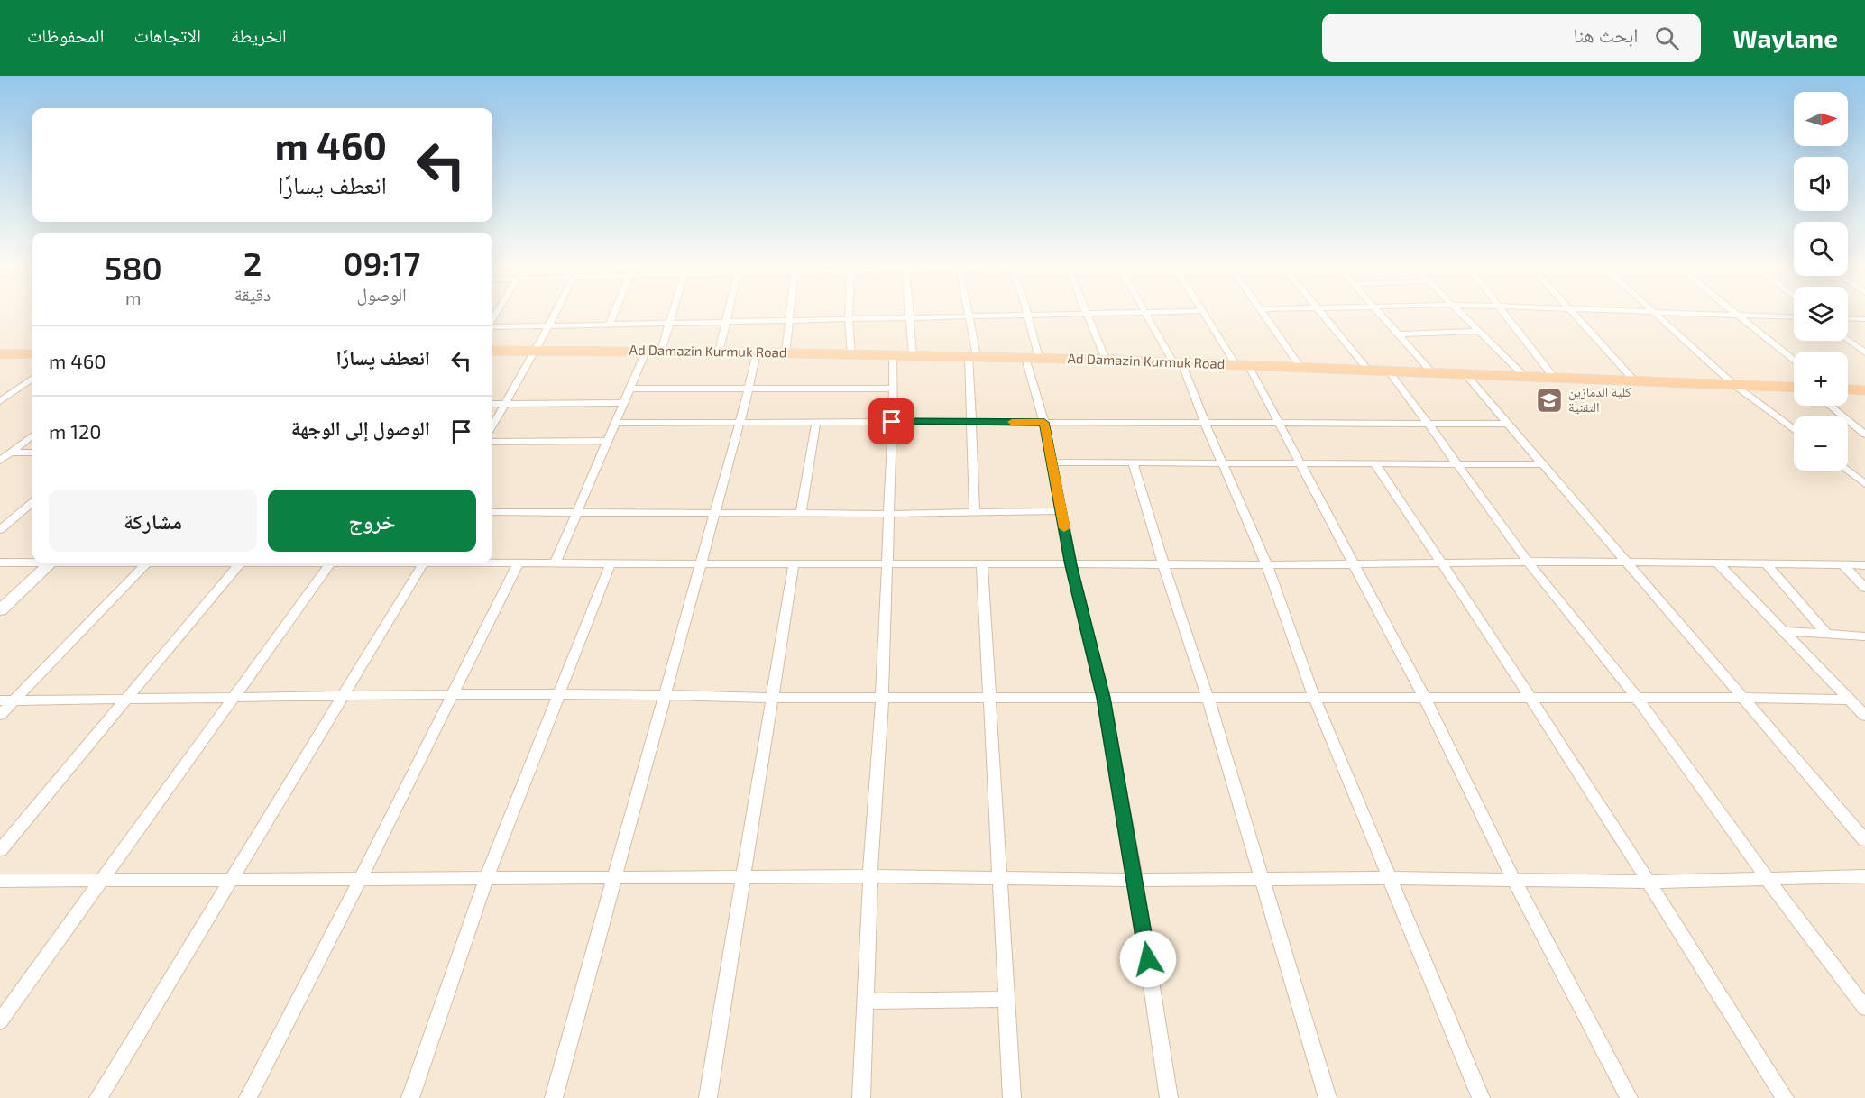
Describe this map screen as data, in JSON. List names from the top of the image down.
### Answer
{
  "streets": {
    "highway": ["Ad Damazin Kurmuk Road"]
  },
  "places": {
    "school or university": ["كلية الدمازين التقنية"]
  },
  "north": "right",
  "page": {
    "header": "Waylane",
    "search": "ابحث هنا",
    "nav": ["الخريطة", "الاتجاهات", "المحفوظات"],
    "map_buttons": ["+", "−"],
    "turn": ["460 m", "انعطف يسارًا"],
    "eta": [
      "09:17",
      "الوصول",
      "2",
      "دقيقة",
      "580",
      "m"
    ],
    "list": [
      {
        "name": "انعطف يسارًا",
        "value": "460 m"
      },
      {
        "name": "الوصول إلى الوجهة",
        "value": "120 m"
      }
    ],
    "buttons": ["خروج", "مشاركة"]
  }
}
